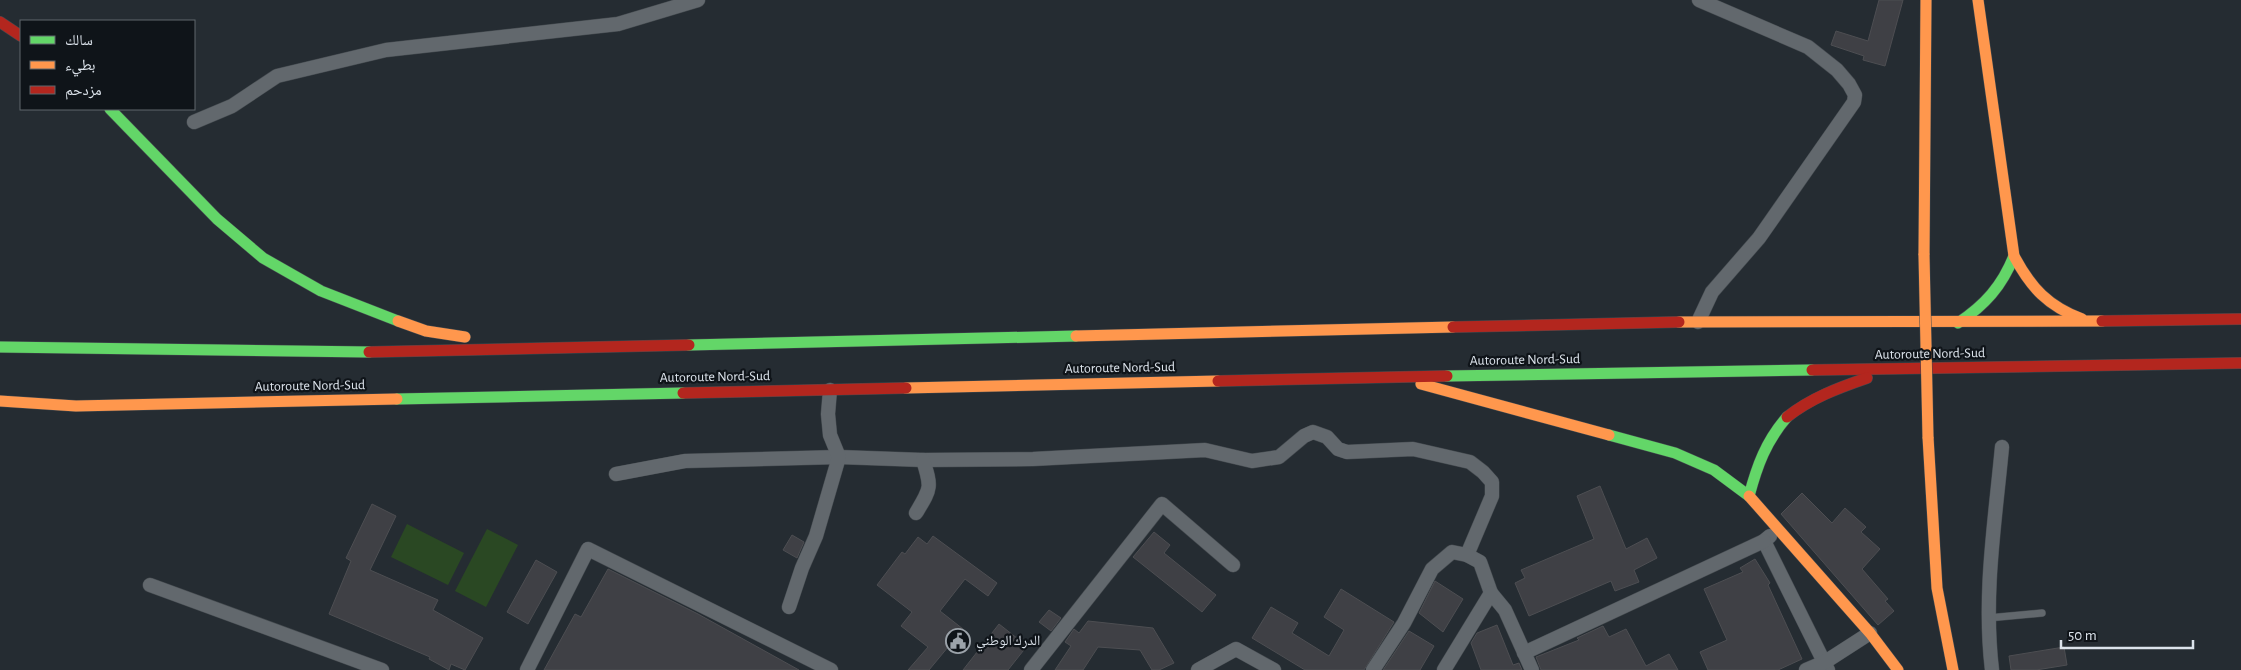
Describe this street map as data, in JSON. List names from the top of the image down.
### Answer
{
  "streets": {
    "main road": ["Autoroute Nord-Sud"]
  },
  "places": {
    "public building": ["الدرك الوطني"]
  },
  "legend": ["سالك", "بطيء", "مزدحم"],
  "scale_bar": "50 m"
}
